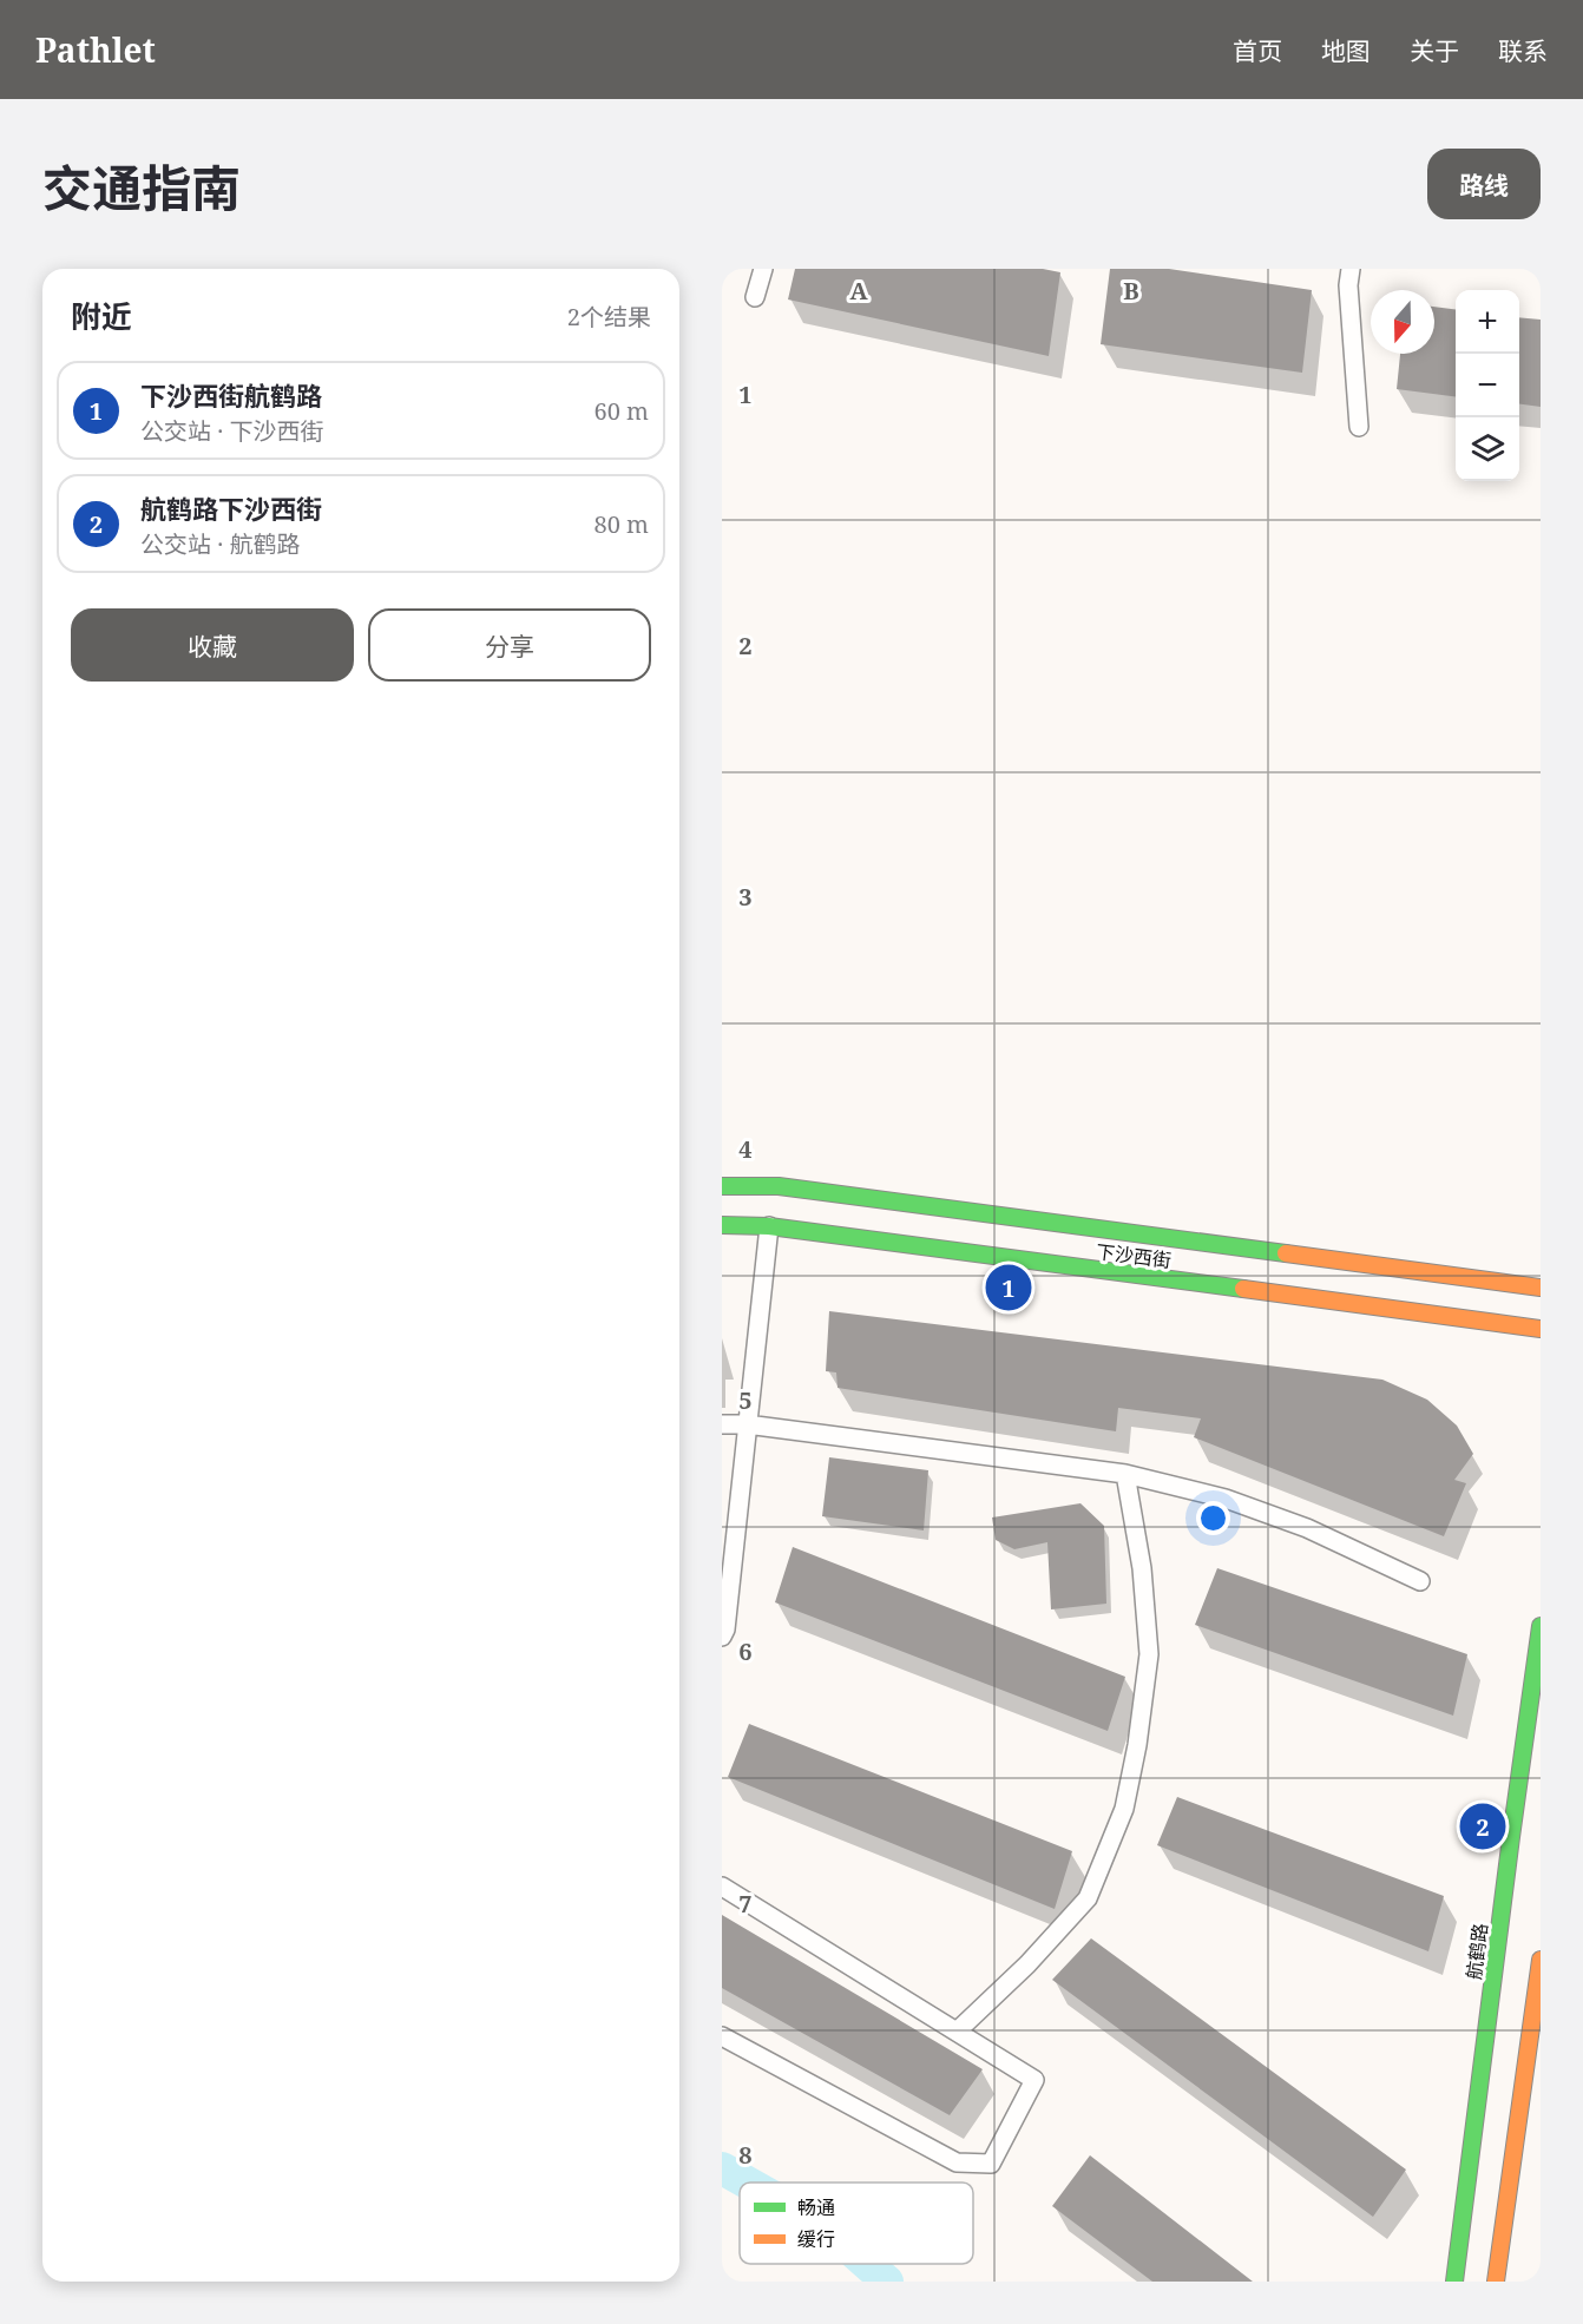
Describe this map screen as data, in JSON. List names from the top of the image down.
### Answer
{
  "streets": {
    "street": ["下沙西街", "航鹤路"]
  },
  "legend": ["畅通", "缓行"],
  "north": "bottom",
  "page": {
    "header": "Pathlet",
    "nav": [
      "首页",
      "地图",
      "关于",
      "联系"
    ],
    "title": "交通指南",
    "buttons": [
      "路线",
      ["收藏", "分享"]
    ],
    "heading": ["附近", "2个结果"],
    "map_buttons": ["+", "−"],
    "list": [
      {
        "mark": "1",
        "name": "下沙西街航鹤路",
        "note": "公交站 · 下沙西街",
        "value": "60 m"
      },
      {
        "mark": "2",
        "name": "航鹤路下沙西街",
        "note": "公交站 · 航鹤路",
        "value": "80 m"
      }
    ],
    "pins": ["1", "2"]
  },
  "grid": {
    "columns": ["A", "B"],
    "rows": [
      "1",
      "2",
      "3",
      "4",
      "5",
      "6",
      "7",
      "8"
    ]
  }
}
